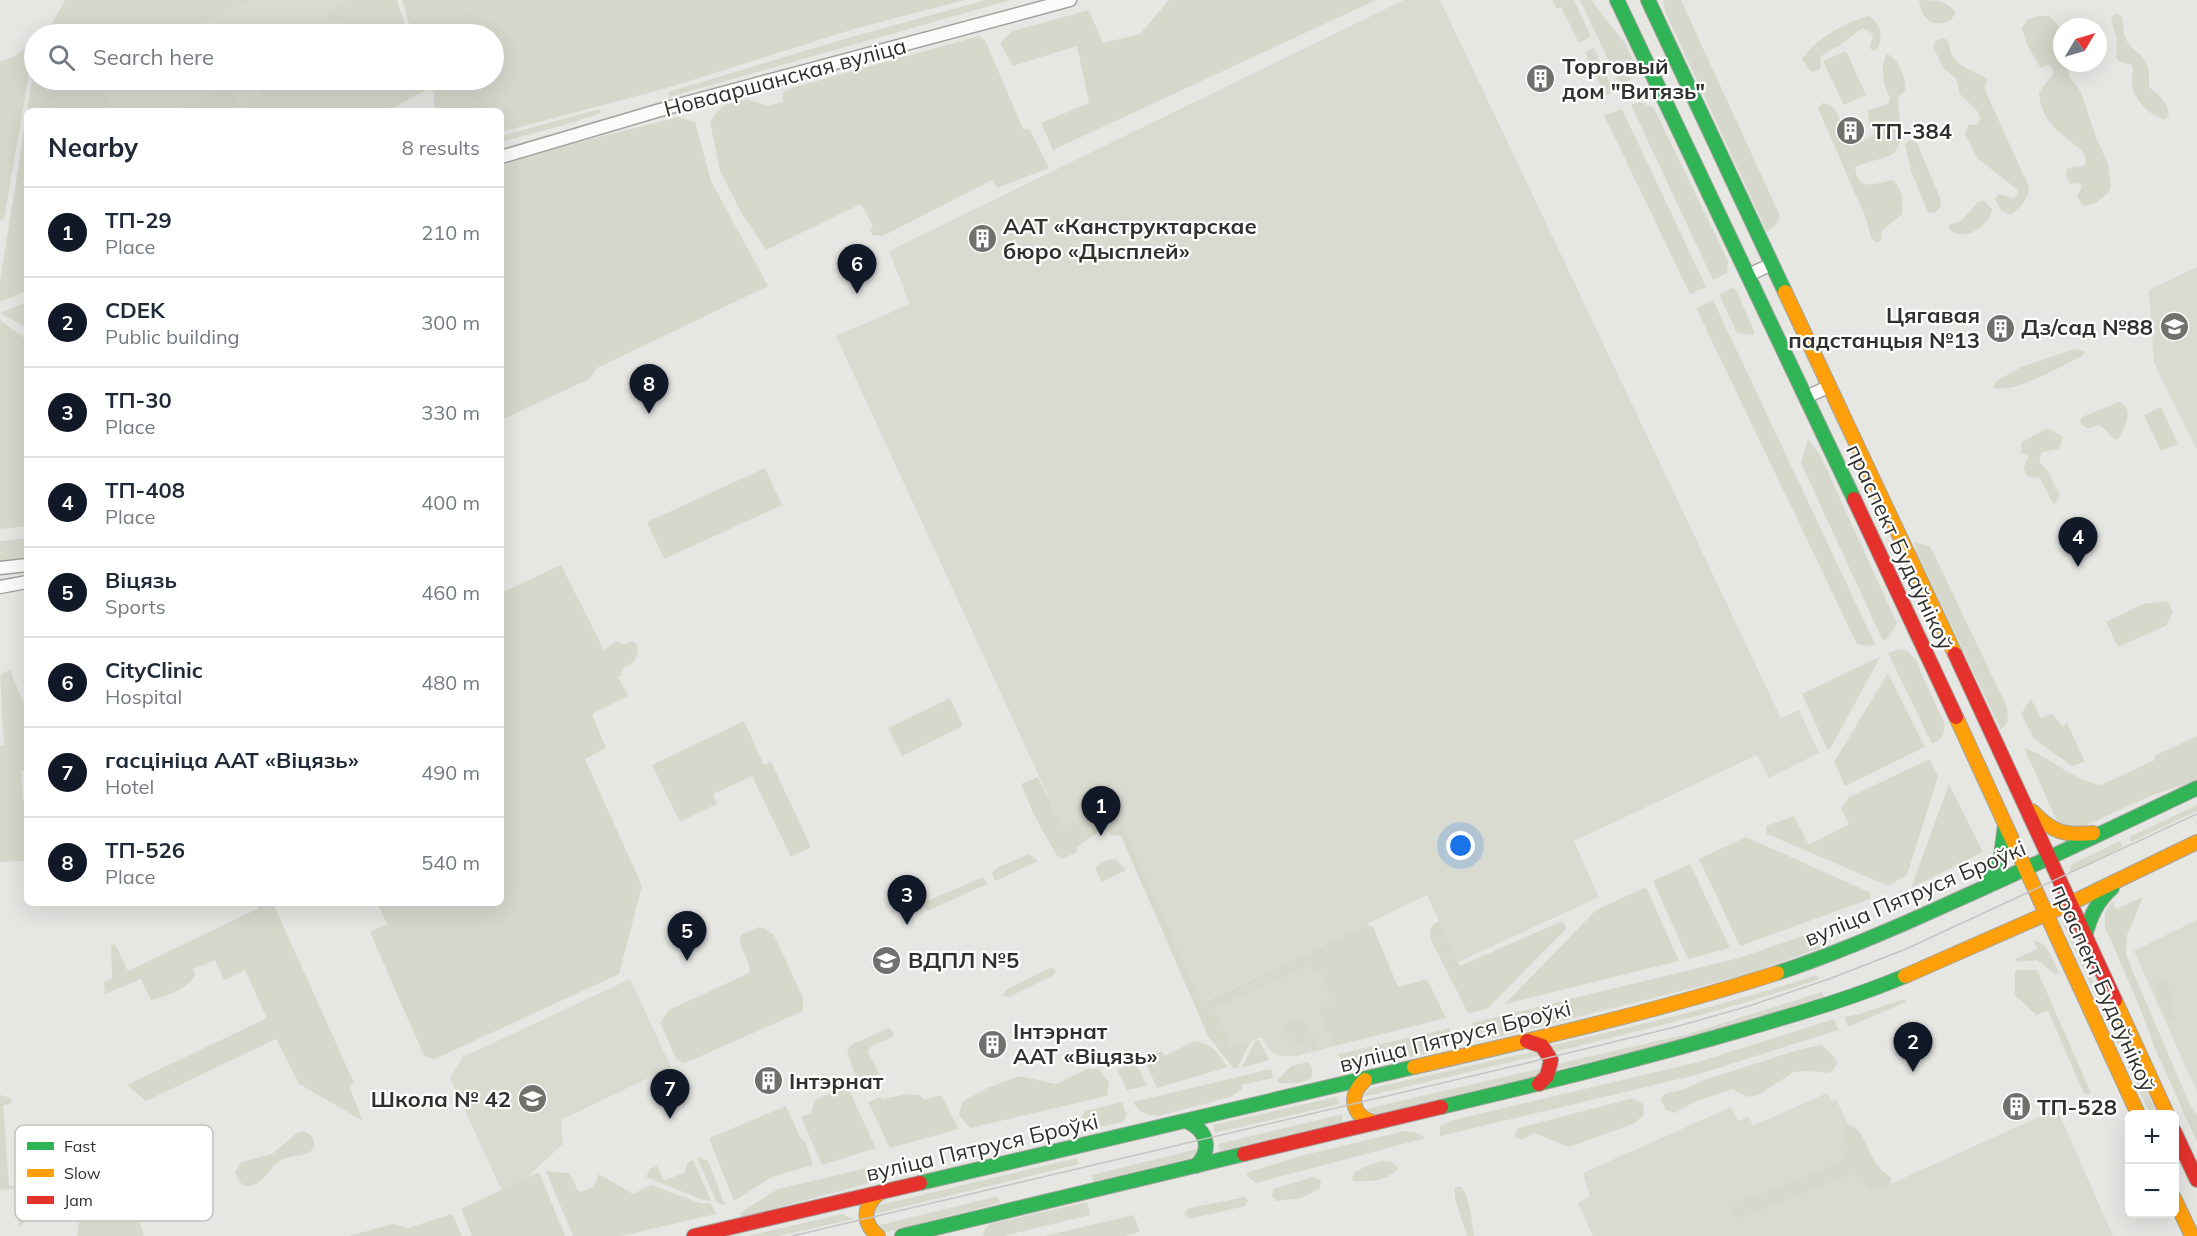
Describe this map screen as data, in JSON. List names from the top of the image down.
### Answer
{
  "streets": {
    "main road": ["праспект Будаўнікоў", "вуліца Пятруся Броўкі"],
    "street": ["Новааршанская вуліца"]
  },
  "crossings": [
    ["праспект Будаўнікоў", "вуліца Пятруся Броўкі"]
  ],
  "places": {
    "building": [
      "Торговый дом \"Витязь\"",
      "ТП-384",
      "ААТ «Канструктарскае бюро «Дысплей»",
      "Цягавая падстанцыя №13",
      "Інтэрнат ААТ «Віцязь»",
      "Інтэрнат",
      "ТП-528"
    ],
    "school or university": ["Дз/сад №88", "ВДПЛ №5", "Школа № 42"]
  },
  "legend": ["Fast", "Slow", "Jam"],
  "north": "top right",
  "page": {
    "search": "Search here",
    "heading": ["Nearby", "8 results"],
    "list": [
      {
        "mark": "1",
        "name": "ТП-29",
        "note": "Place",
        "value": "210 m"
      },
      {
        "mark": "2",
        "name": "CDEK",
        "note": "Public building",
        "value": "300 m"
      },
      {
        "mark": "3",
        "name": "ТП-30",
        "note": "Place",
        "value": "330 m"
      },
      {
        "mark": "4",
        "name": "ТП-408",
        "note": "Place",
        "value": "400 m"
      },
      {
        "mark": "5",
        "name": "Віцязь",
        "note": "Sports",
        "value": "460 m"
      },
      {
        "mark": "6",
        "name": "CityClinic",
        "note": "Hospital",
        "value": "480 m"
      },
      {
        "mark": "7",
        "name": "гасцініца ААТ «Віцязь»",
        "note": "Hotel",
        "value": "490 m"
      },
      {
        "mark": "8",
        "name": "ТП-526",
        "note": "Place",
        "value": "540 m"
      }
    ],
    "pins": [
      "6",
      "8",
      "4",
      "1",
      "3",
      "5",
      "2",
      "7"
    ],
    "map_buttons": ["+", "−"]
  }
}
